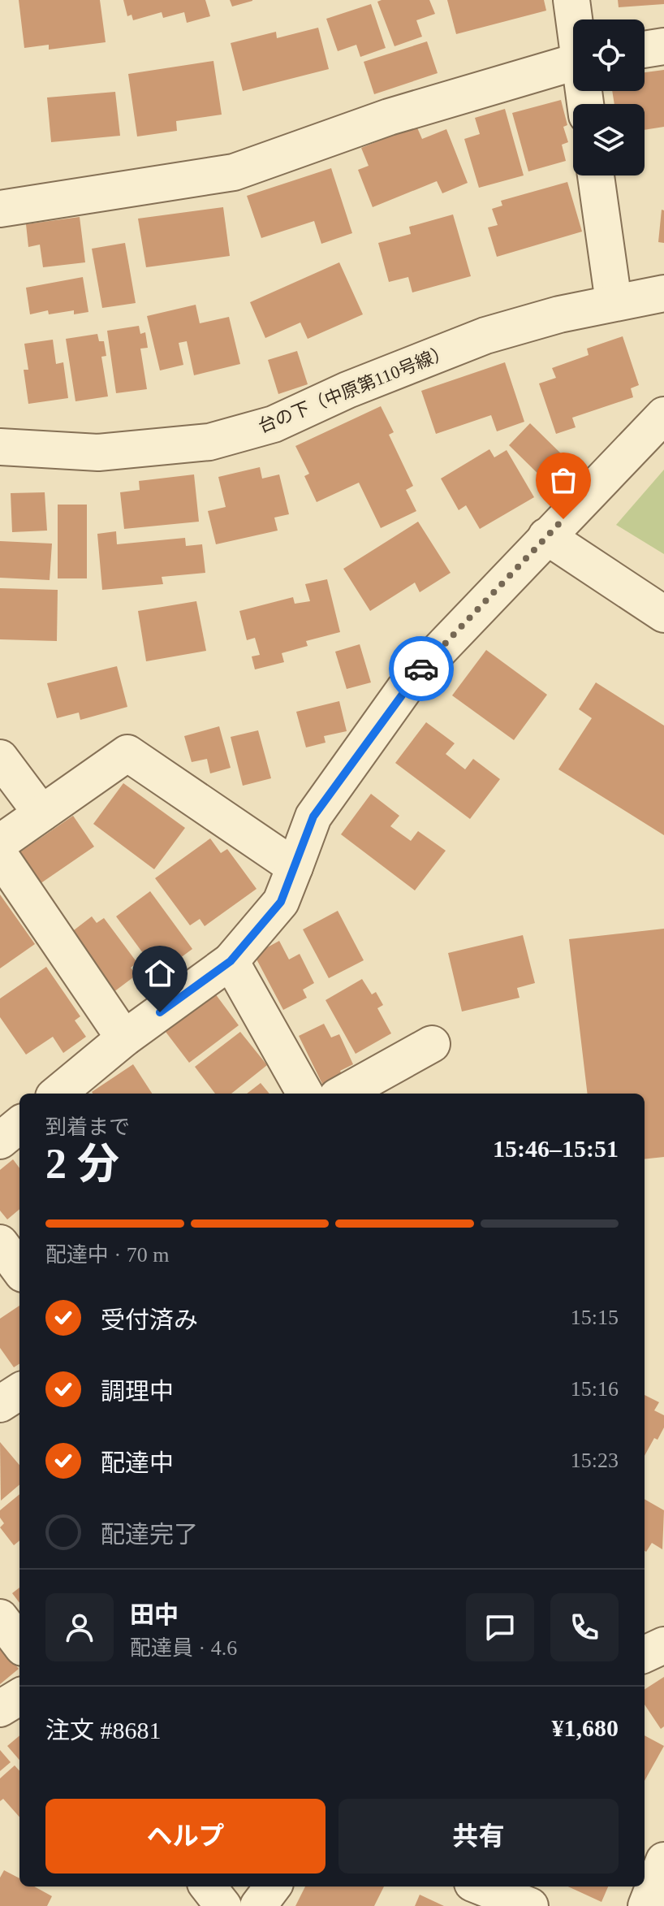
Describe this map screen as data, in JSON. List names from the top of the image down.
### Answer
{
  "streets": {
    "street": ["台の下（中原第110号線）"]
  },
  "page": {
    "heading": ["2 分", "到着まで", "15:46–15:51"],
    "panel": [
      "田中",
      "配達員 · 4.6",
      "注文 #8681",
      "¥1,680"
    ],
    "bar": "配達中 · 70 m",
    "list": [
      ["受付済み", "15:15"],
      ["調理中", "15:16"],
      ["配達中", "15:23"],
      "配達完了"
    ],
    "buttons": ["ヘルプ", "共有"]
  }
}
